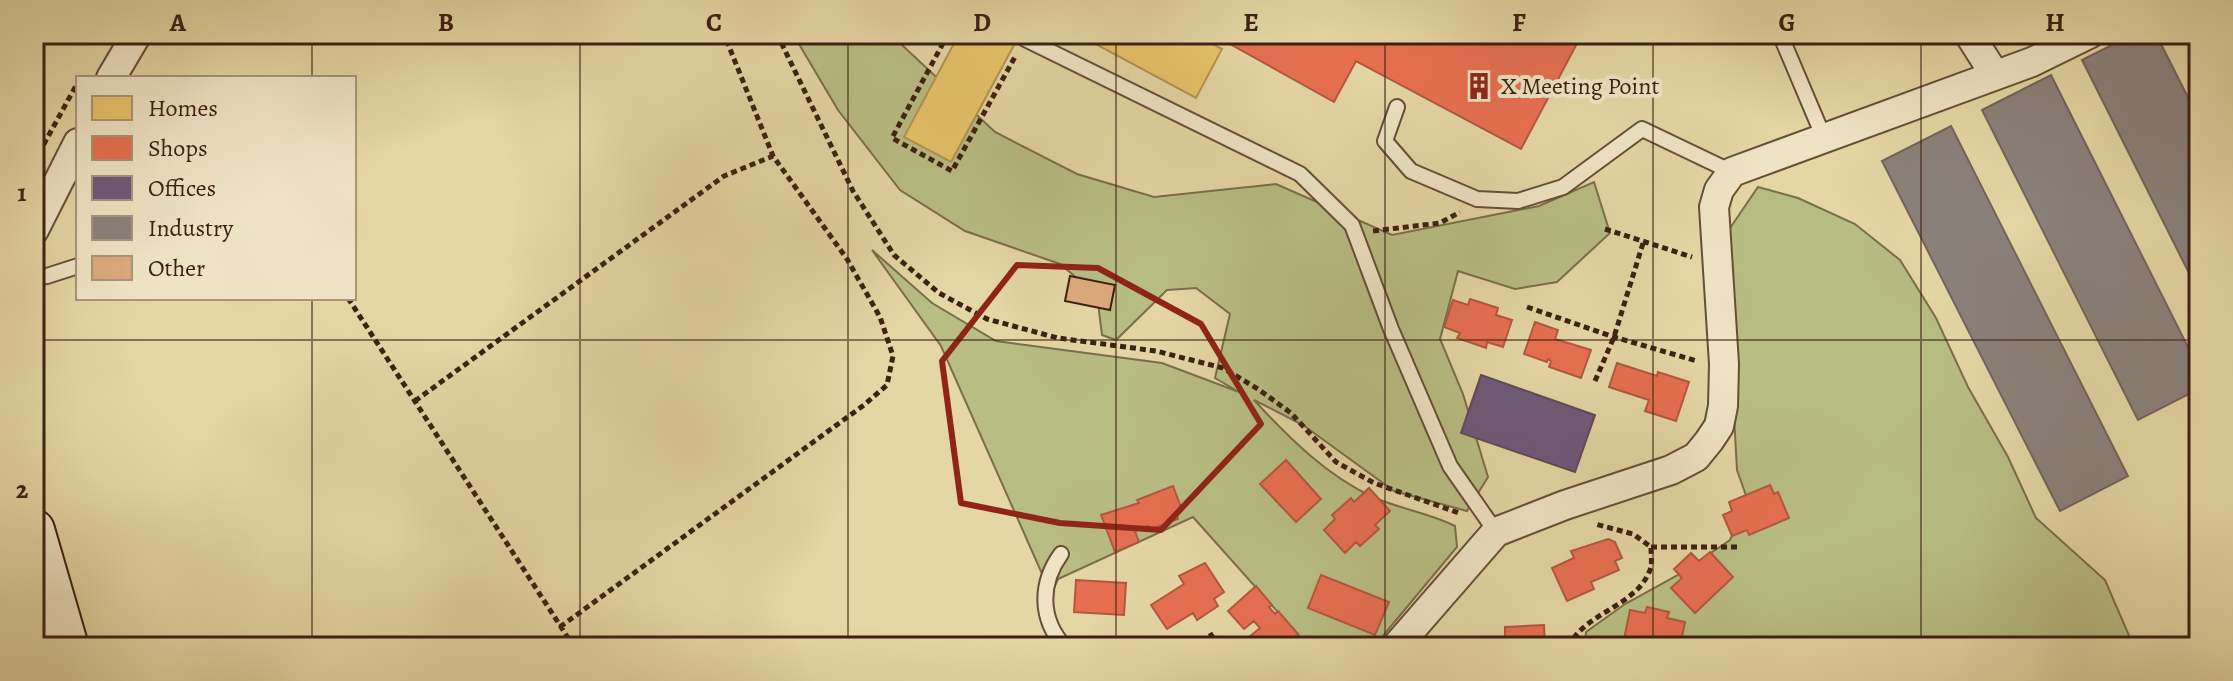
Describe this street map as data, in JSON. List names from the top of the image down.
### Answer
{
  "places": {
    "building": ["X Meeting Point"]
  },
  "legend": [
    "Homes",
    "Shops",
    "Offices",
    "Industry",
    "Other"
  ],
  "grid": {
    "columns": [
      "A",
      "B",
      "C",
      "D",
      "E",
      "F",
      "G",
      "H"
    ],
    "rows": ["1", "2"]
  }
}
